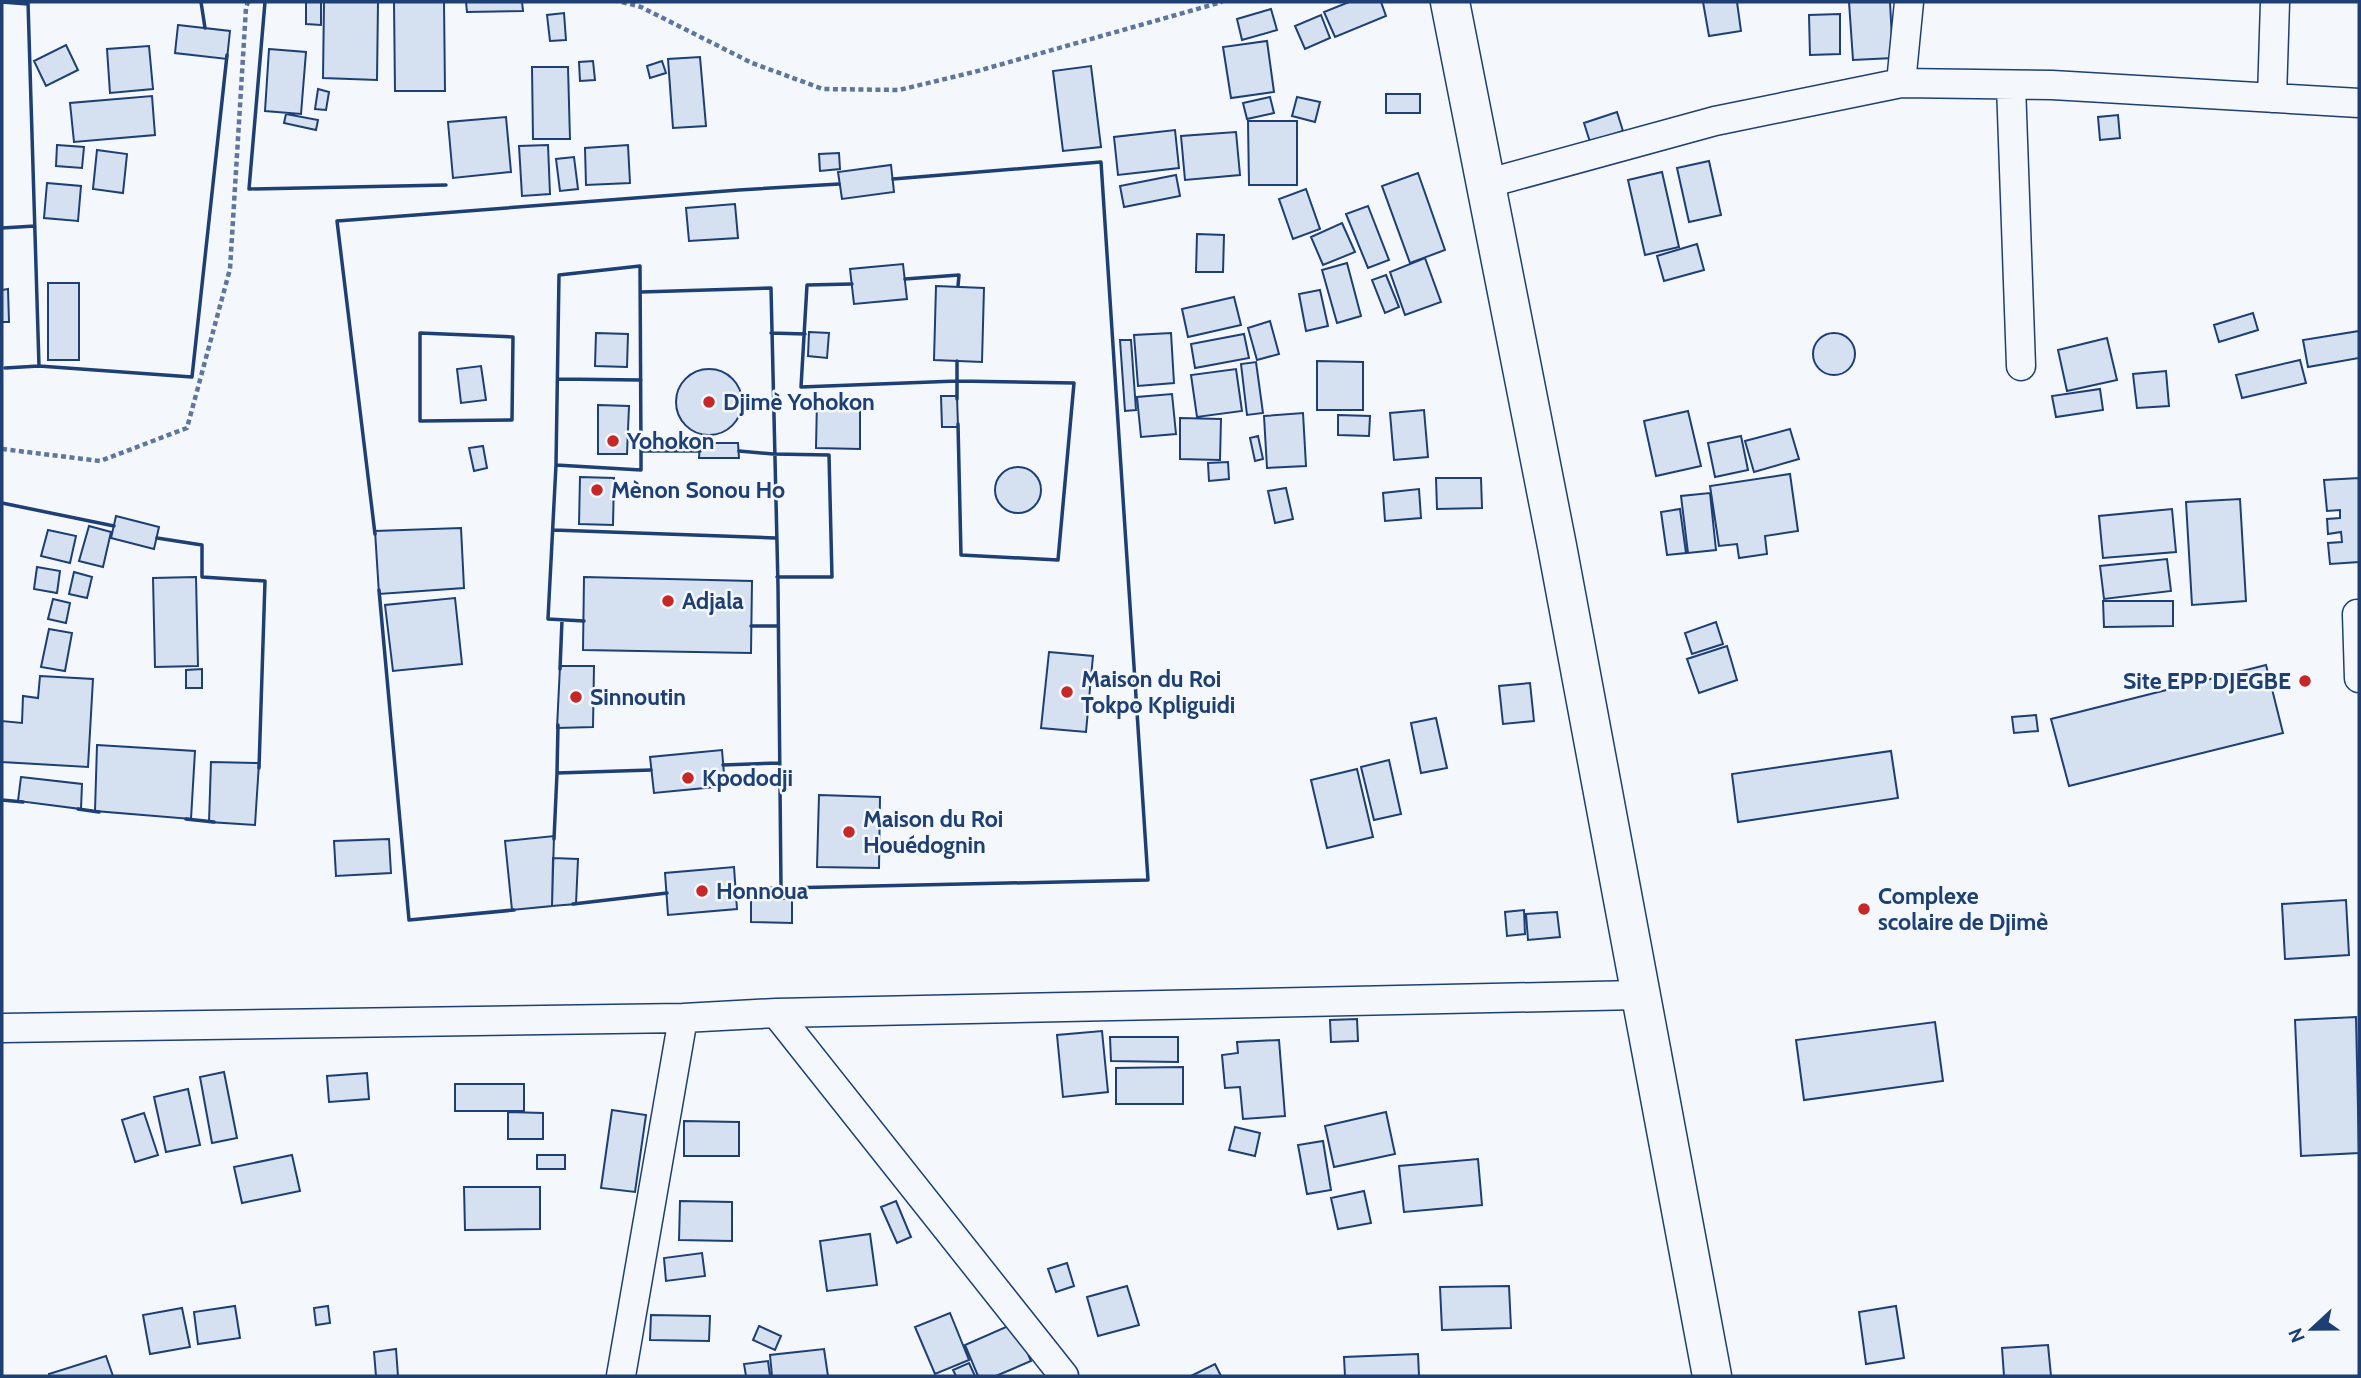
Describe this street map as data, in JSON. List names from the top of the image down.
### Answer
{
  "places": [
    "Djimè Yohokon",
    "Yohokon",
    "Mènon Sonou Ho",
    "Adjala",
    "Site EPP DJEGBE",
    "Maison du Roi Tokpo Kpliguidi",
    "Sinnoutin",
    "Kpododji",
    "Maison du Roi Houédognin",
    "Honnoua",
    "Complexe scolaire de Djimè"
  ],
  "north": "left"
}
